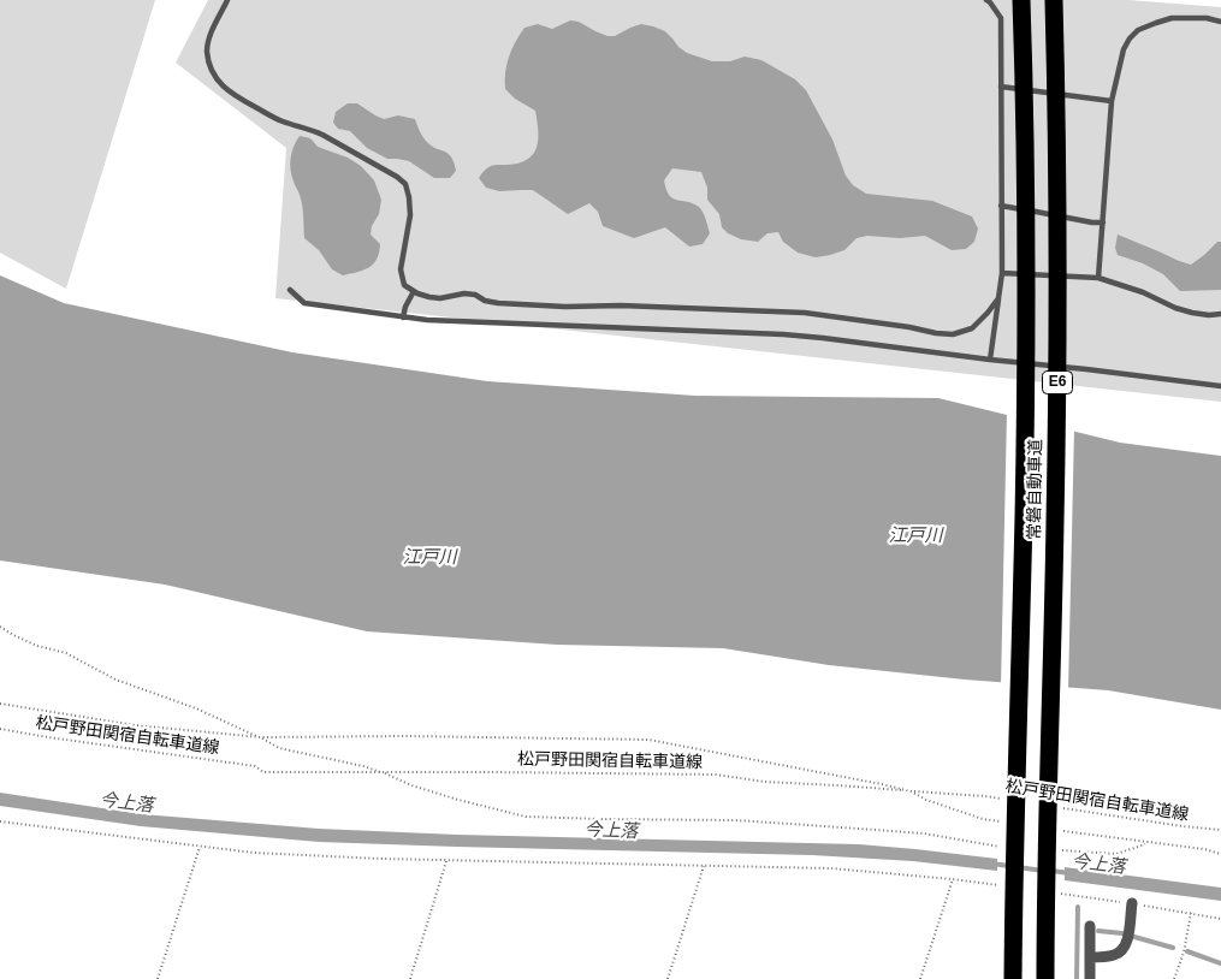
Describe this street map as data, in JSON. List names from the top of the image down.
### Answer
{
  "streets": {
    "highway": ["E6", "常磐自動車道"],
    "path": ["松戸野田関宿自転車道線"]
  },
  "water": ["江戸川", "今上落"]
}
